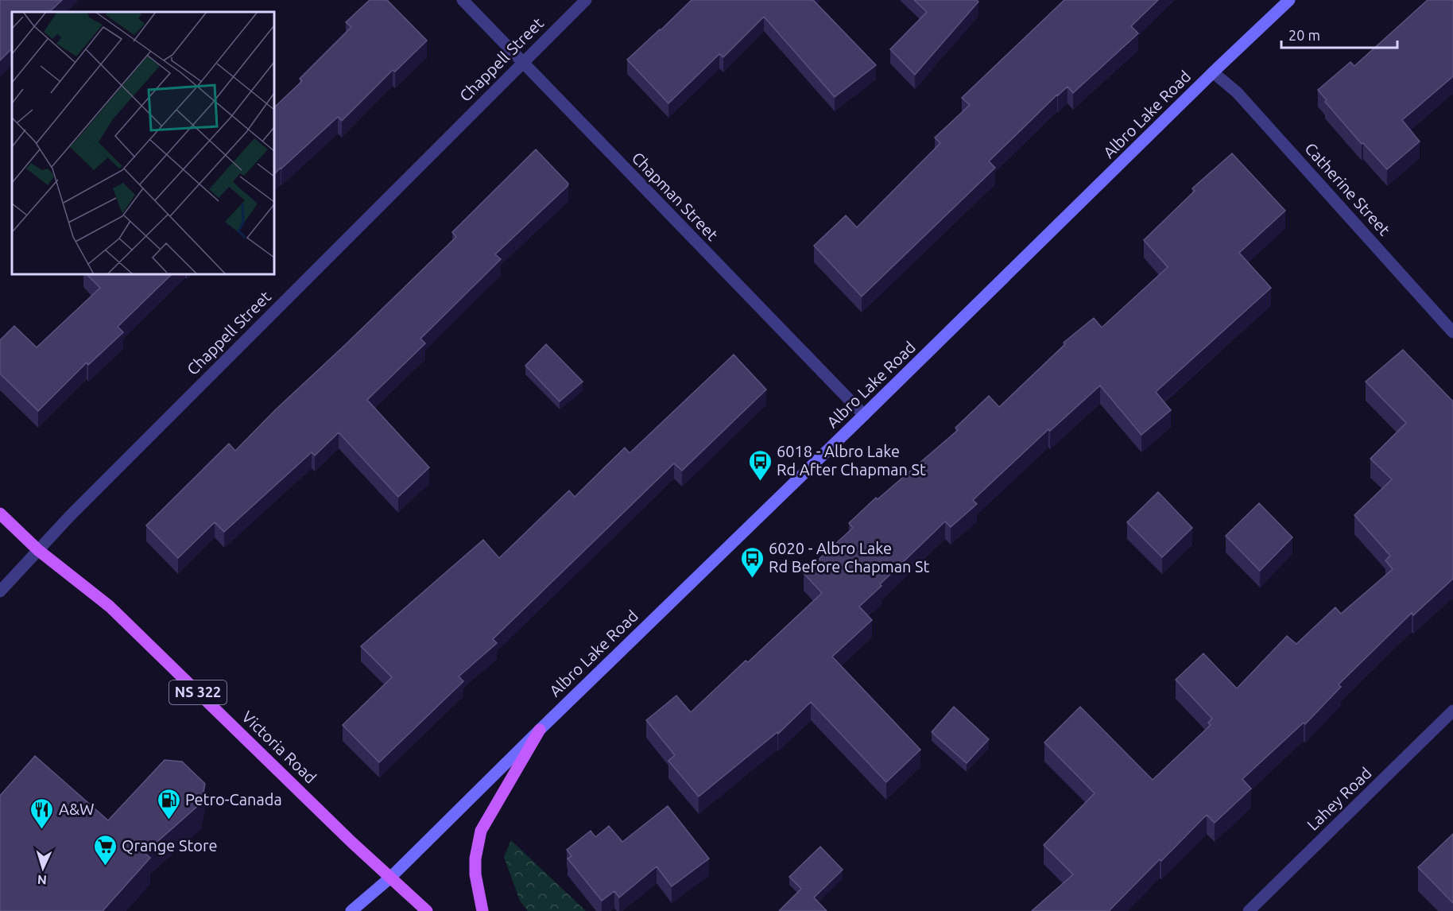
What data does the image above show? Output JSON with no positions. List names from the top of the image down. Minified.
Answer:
{"streets":{"main road":["Albro Lake Road","NS 322","Victoria Road"],"street":["Chappell Street","Catherine Street","Chapman Street","Lahey Road"]},"crossings":[["Chappell Street","Chapman Street"],["Chappell Street","Victoria Road"],["Albro Lake Road","Catherine Street"],["Albro Lake Road","Chapman Street"],["Albro Lake Road","Victoria Road"]],"places":{"bus stop":["6018 - Albro Lake Rd After Chapman St","6020 - Albro Lake Rd Before Chapman St"],"fuel station":["Petro-Canada"],"restaurant":["A&W"],"supermarket":["Qrange Store"]},"scale_bar":"20 m","north":"bottom"}
